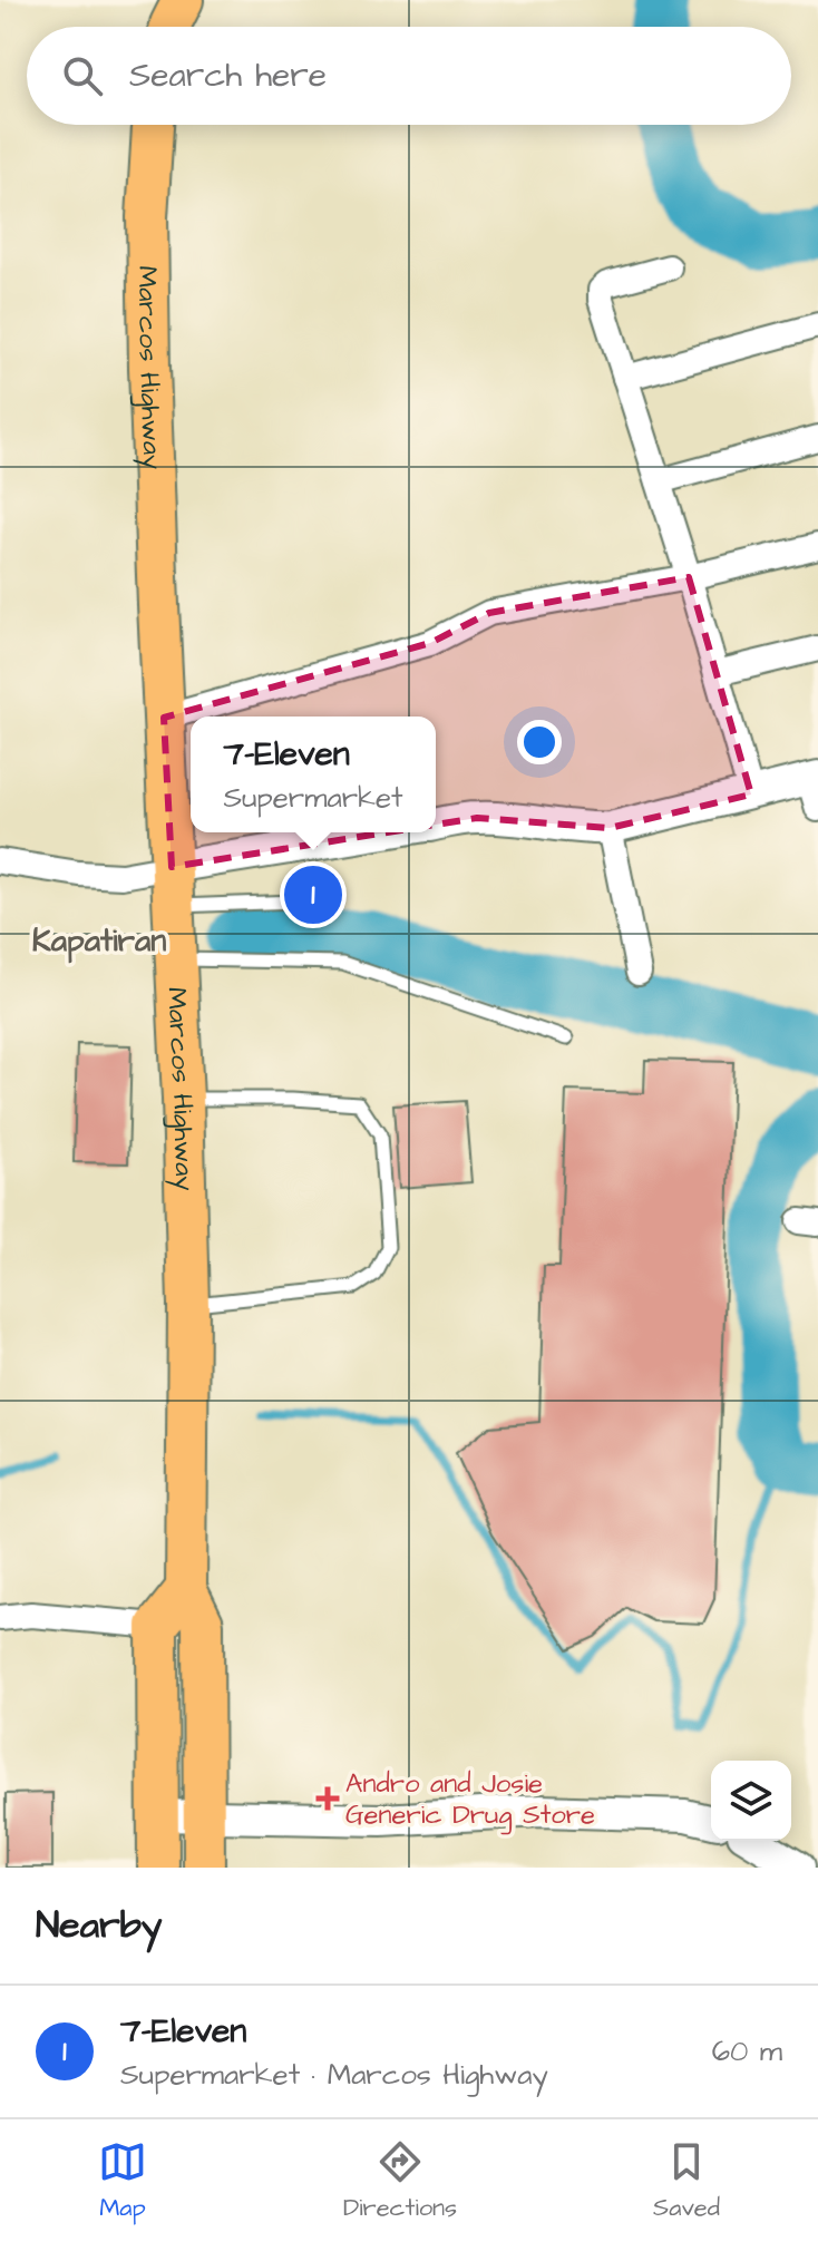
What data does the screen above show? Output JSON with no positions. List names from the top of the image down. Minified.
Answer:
{"streets":{"main road":["Marcos Highway"]},"districts":["Kapatiran"],"places":{"health":["Andro and Josie Generic Drug Store"]},"page":{"search":"Search here","popup":["7-Eleven","Supermarket"],"pins":"1","heading":"Nearby","list":[{"mark":"1","name":"7-Eleven","note":"Supermarket · Marcos Highway","value":"60 m"}],"nav":["Map","Directions","Saved"]}}
